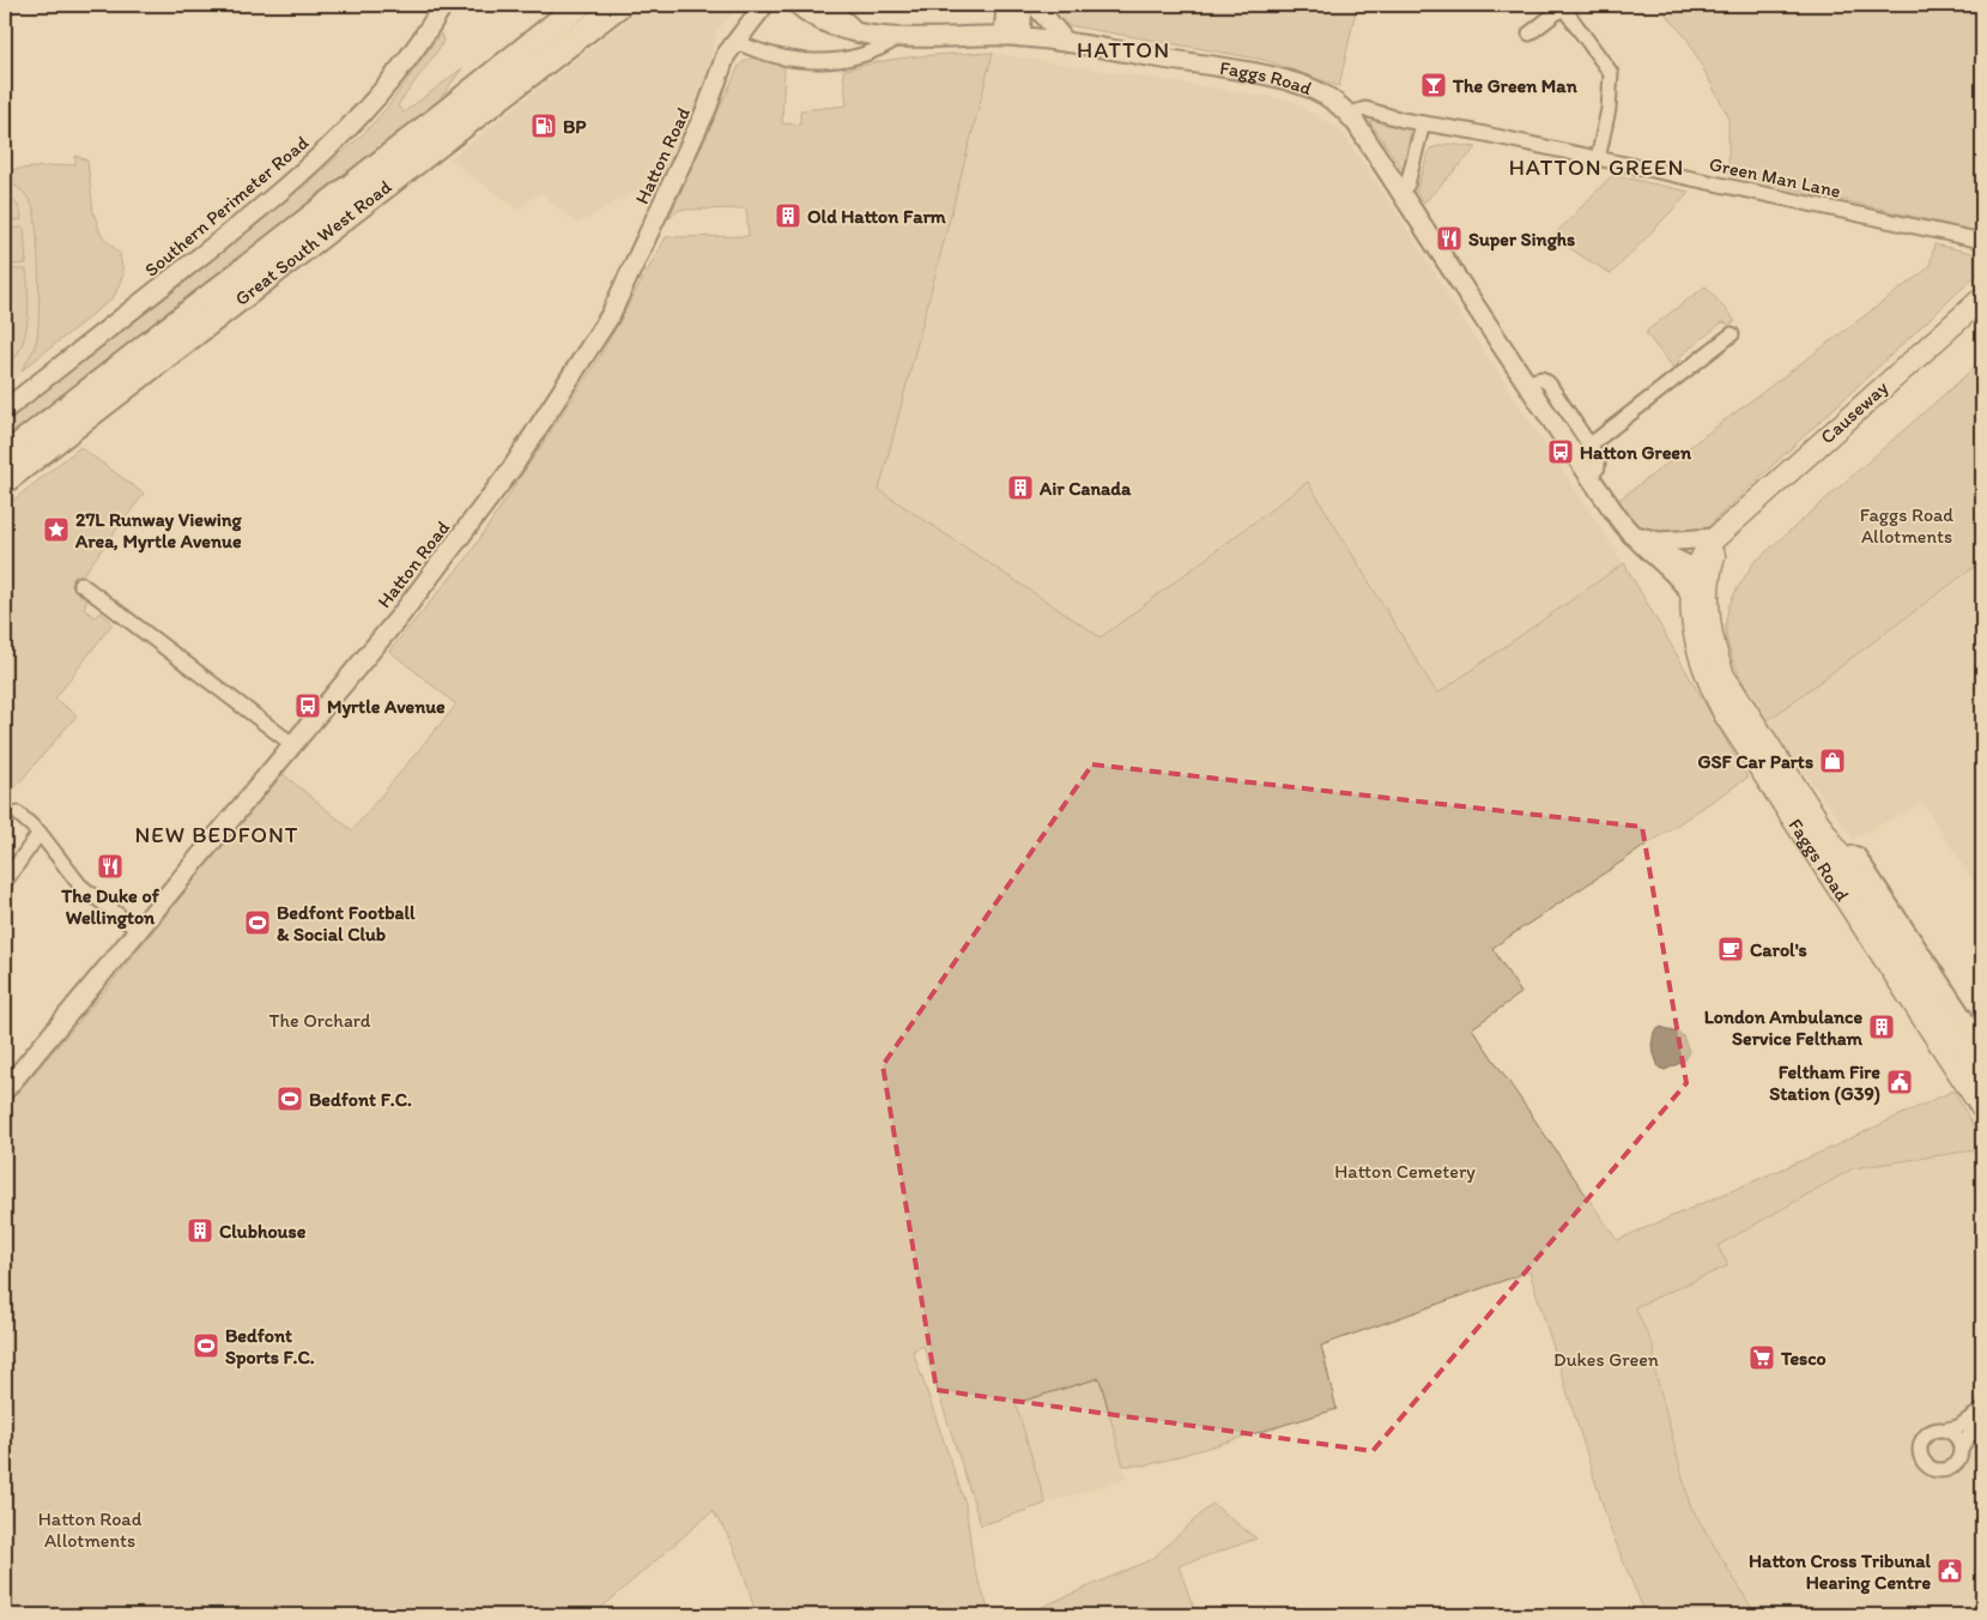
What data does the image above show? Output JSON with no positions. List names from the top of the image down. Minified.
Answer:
{"streets":{"highway":["Great South West Road"],"main road":["Faggs Road","Causeway"],"street":["Hatton Road","Green Man Lane","Southern Perimeter Road"]},"crossings":[["Faggs Road","Green Man Lane"],["Faggs Road","Causeway"]],"districts":["HATTON","HATTON GREEN","NEW BEDFONT"],"parks":["Faggs Road Allotments","The Orchard","Hatton Cemetery","Dukes Green","Hatton Road Allotments"],"places":{"bar":["The Green Man"],"fuel station":["BP"],"building":["Old Hatton Farm","Air Canada","London Ambulance Service Feltham","Clubhouse"],"restaurant":["Super Singhs","The Duke of Wellington"],"bus stop":["Hatton Green","Myrtle Avenue"],"place":["27L Runway Viewing Area, Myrtle Avenue"],"shop":["GSF Car Parts"],"sports":["Bedfont Football & Social Club","Bedfont F.C.","Bedfont Sports F.C."],"cafe":["Carol's"],"public building":["Feltham Fire Station (G39)","Hatton Cross Tribunal Hearing Centre"],"supermarket":["Tesco"]}}
